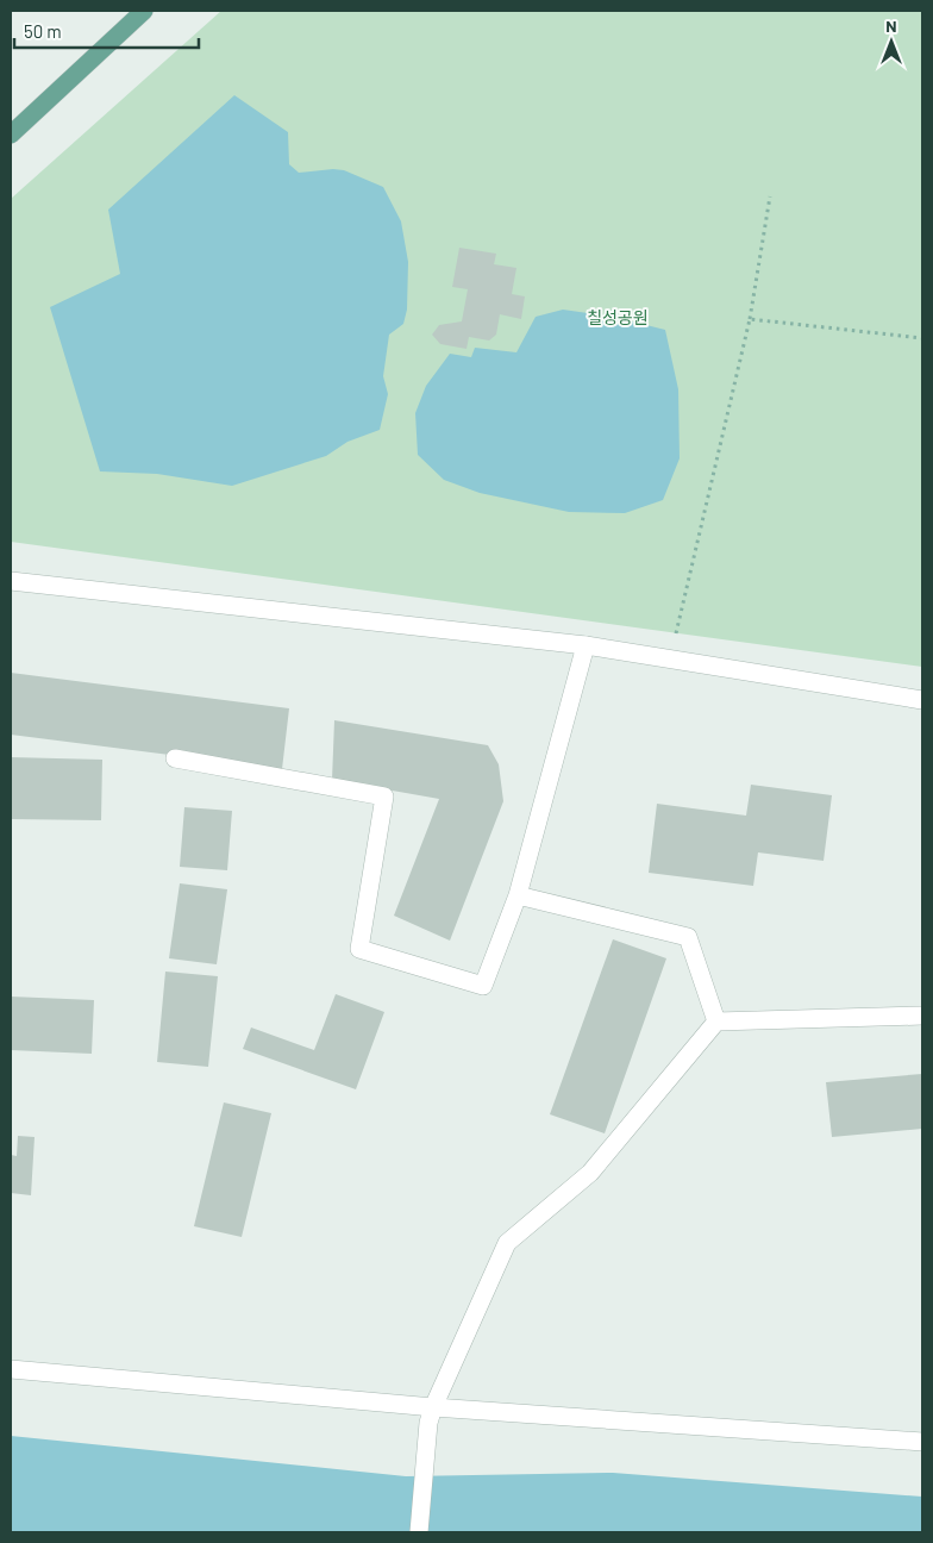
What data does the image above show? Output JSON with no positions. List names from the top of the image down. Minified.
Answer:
{"parks":["칠성공원"],"scale_bar":"50 m","north":"top"}
